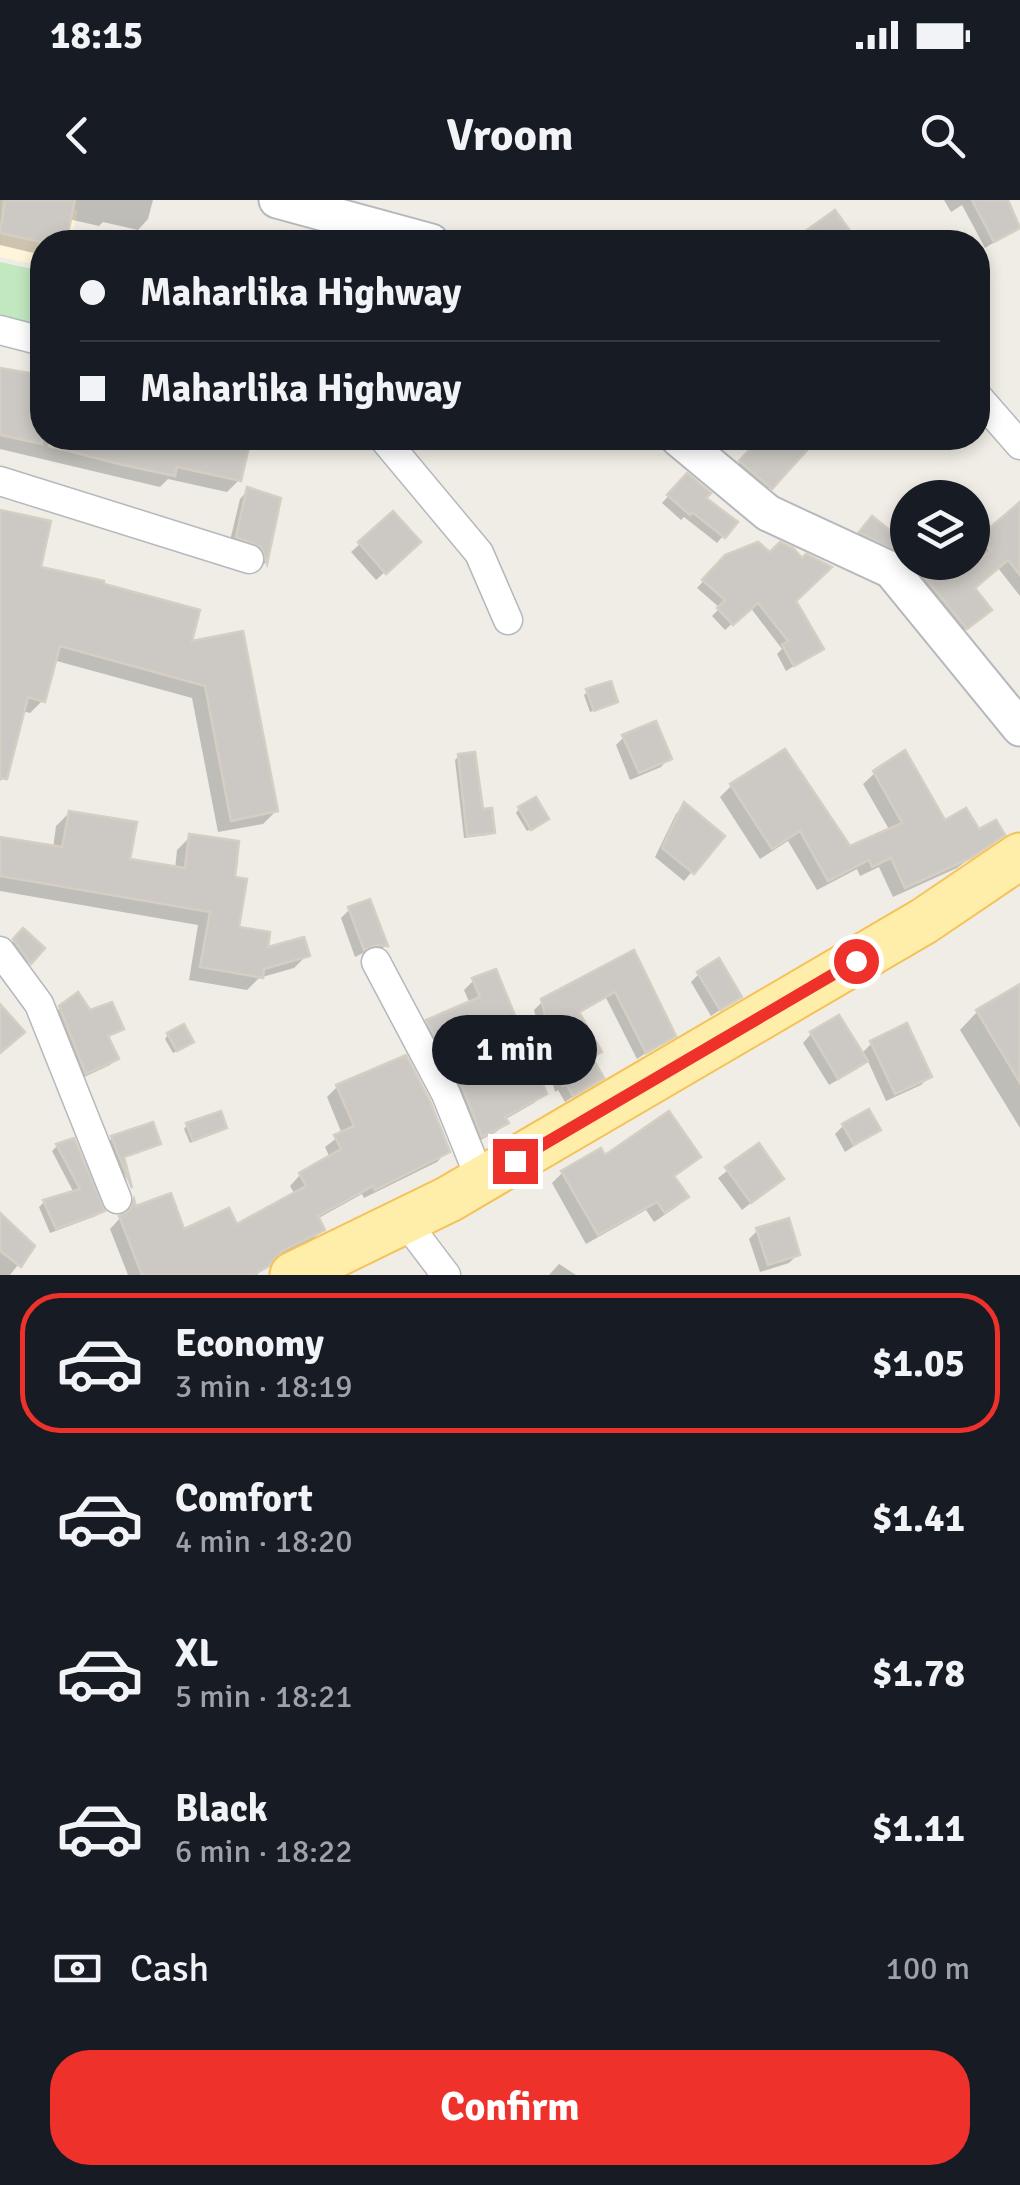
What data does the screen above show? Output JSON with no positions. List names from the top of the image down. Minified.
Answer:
{"page":{"status":"18:15","header":"Vroom","banner":["Maharlika Highway","Maharlika Highway"],"bubble":"1 min","list":[{"name":"Economy","note":"3 min · 18:19","value":"$1.05"},{"name":"Comfort","note":"4 min · 18:20","value":"$1.41"},{"name":"XL","note":"5 min · 18:21","value":"$1.78"},{"name":"Black","note":"6 min · 18:22","value":"$1.11"}],"pay":["Cash","100 m"],"buttons":"Confirm"}}
